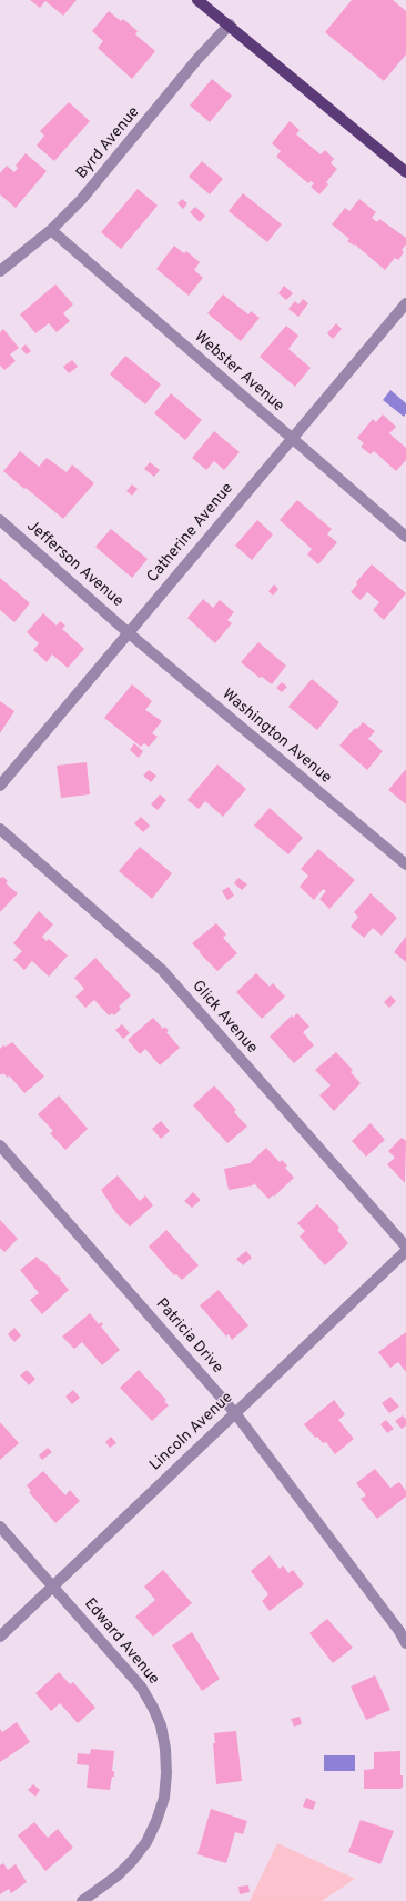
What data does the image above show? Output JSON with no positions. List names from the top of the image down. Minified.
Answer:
{"streets":{"street":["Byrd Avenue","Webster Avenue","Catherine Avenue","Jefferson Avenue","Washington Avenue","Glick Avenue","Patricia Drive","Lincoln Avenue","Edward Avenue"]},"crossings":[["Byrd Avenue","Webster Avenue"],["Webster Avenue","Catherine Avenue"],["Catherine Avenue","Jefferson Avenue"],["Catherine Avenue","Washington Avenue"],["Jefferson Avenue","Washington Avenue"],["Patricia Drive","Lincoln Avenue"],["Lincoln Avenue","Edward Avenue"]]}
